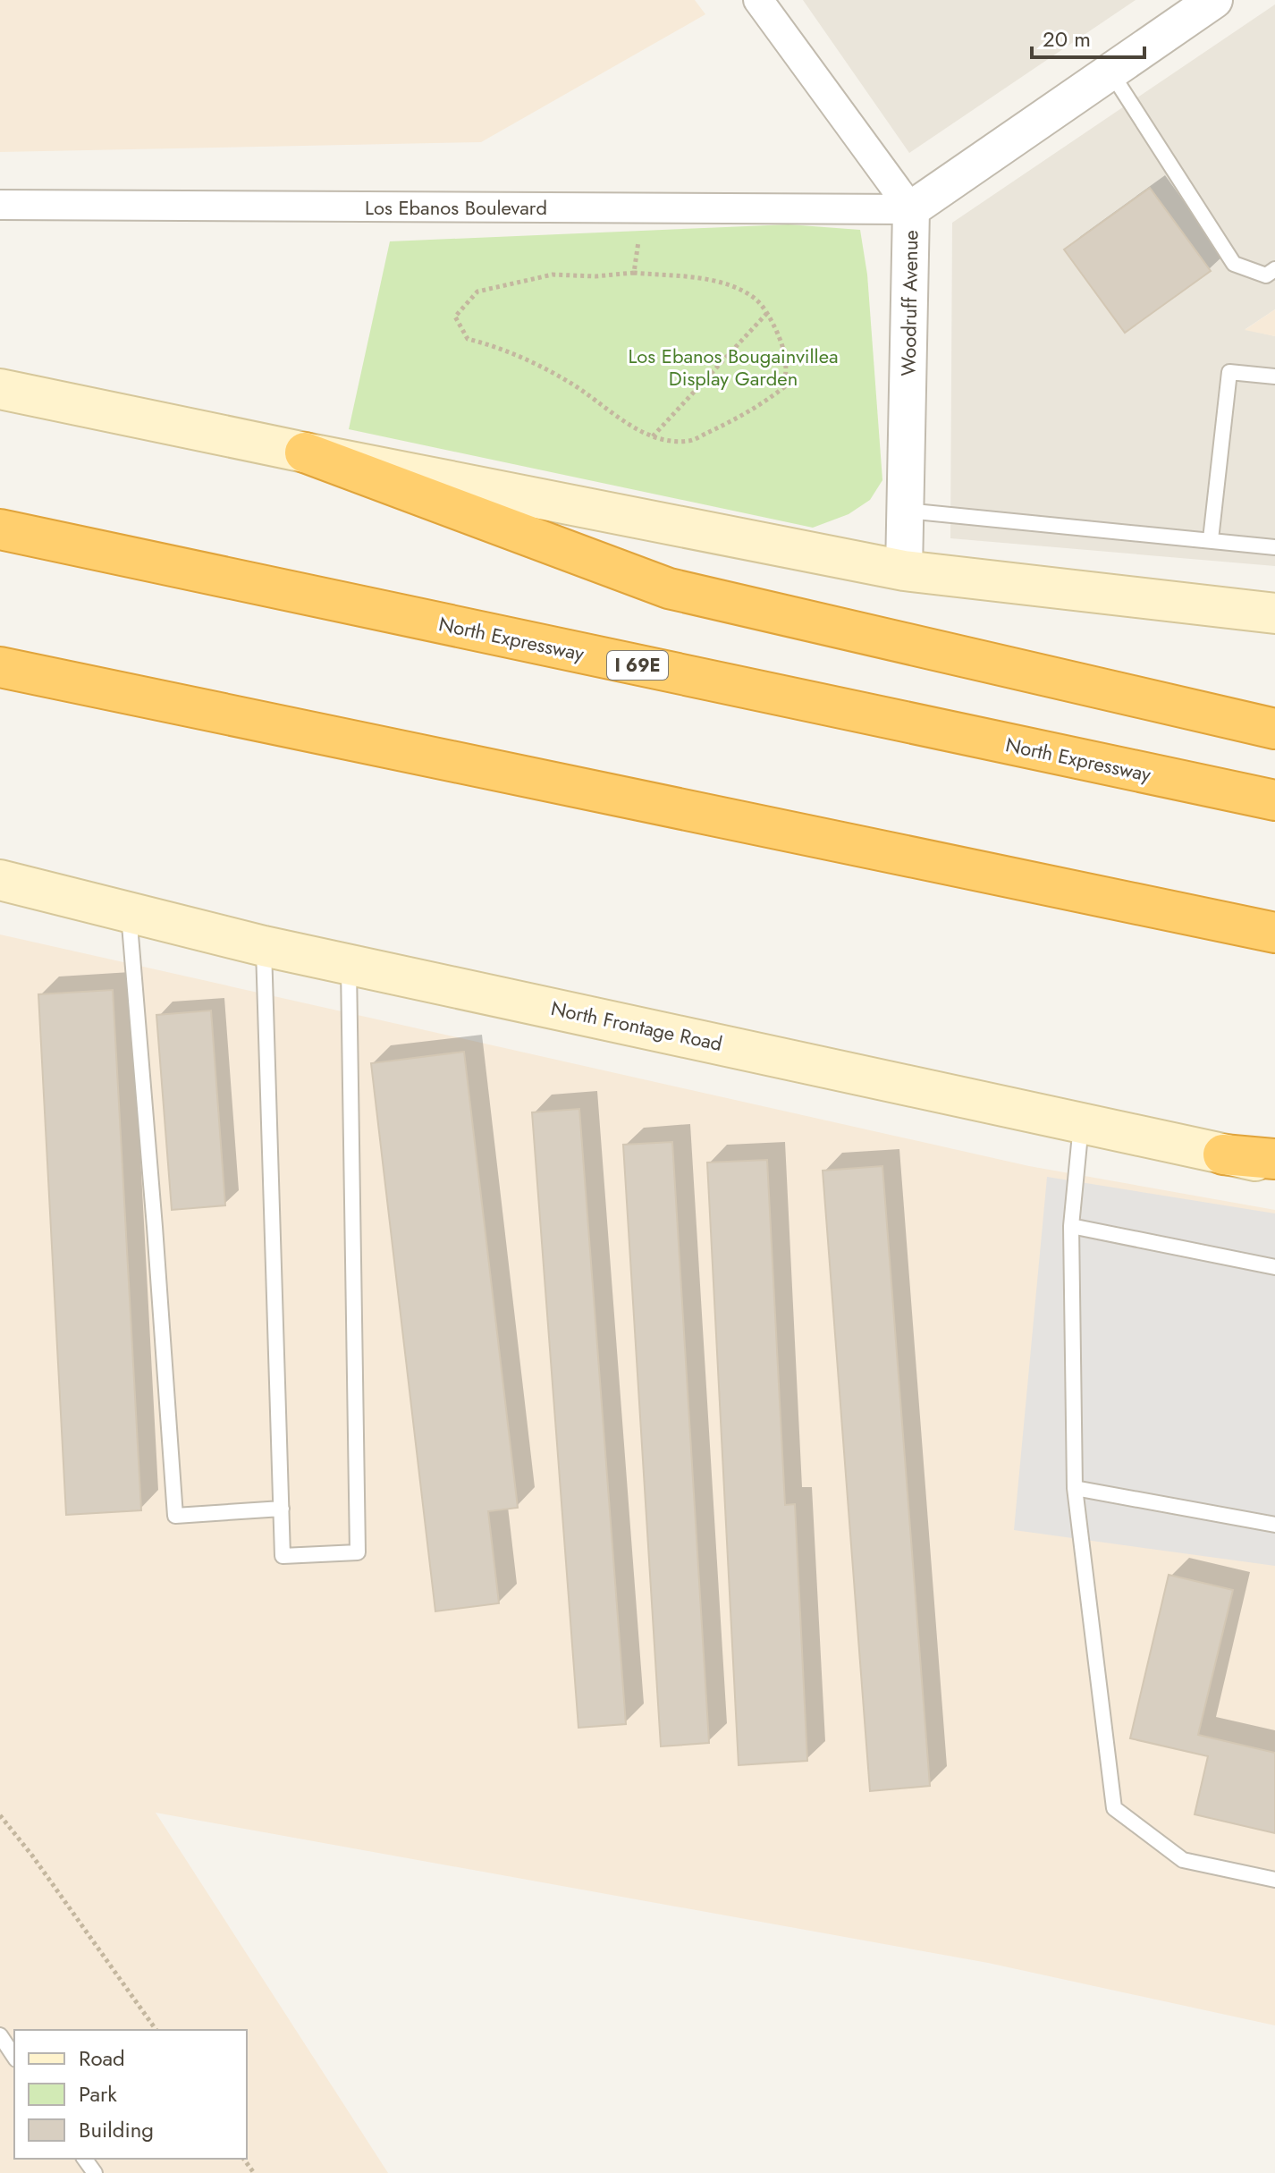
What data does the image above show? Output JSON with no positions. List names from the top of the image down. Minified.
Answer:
{"streets":{"highway":["North Expressway","I 69E"],"main road":["North Frontage Road"],"street":["Los Ebanos Boulevard","Woodruff Avenue"]},"crossings":[["Los Ebanos Boulevard","Woodruff Avenue"]],"parks":["Los Ebanos Bougainvillea Display Garden"],"legend":["Road","Park","Building"],"scale_bar":"20 m"}
